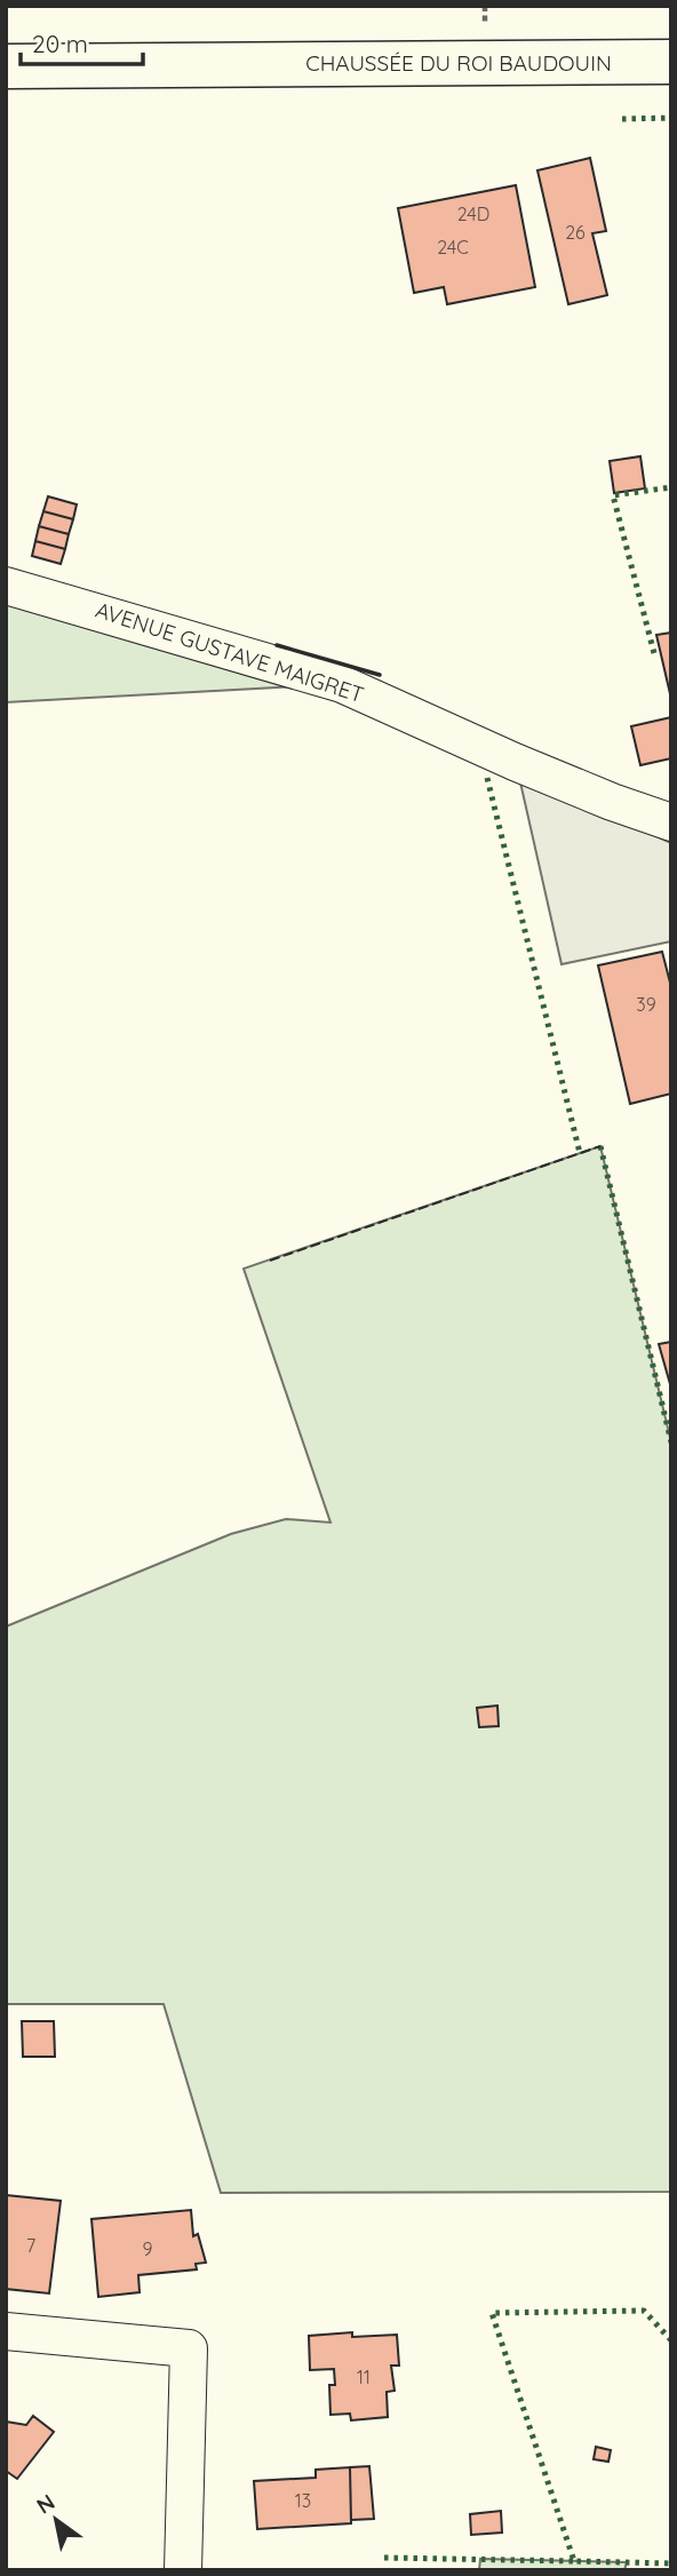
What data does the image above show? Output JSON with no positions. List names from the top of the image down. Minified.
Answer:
{"streets":{"main road":["CHAUSSÉE DU ROI BAUDOUIN"],"street":["AVENUE GUSTAVE MAIGRET"]},"house_numbers":["24D","26","24C","39","7","9","11","13"],"scale_bar":"20 m","north":"top left"}
